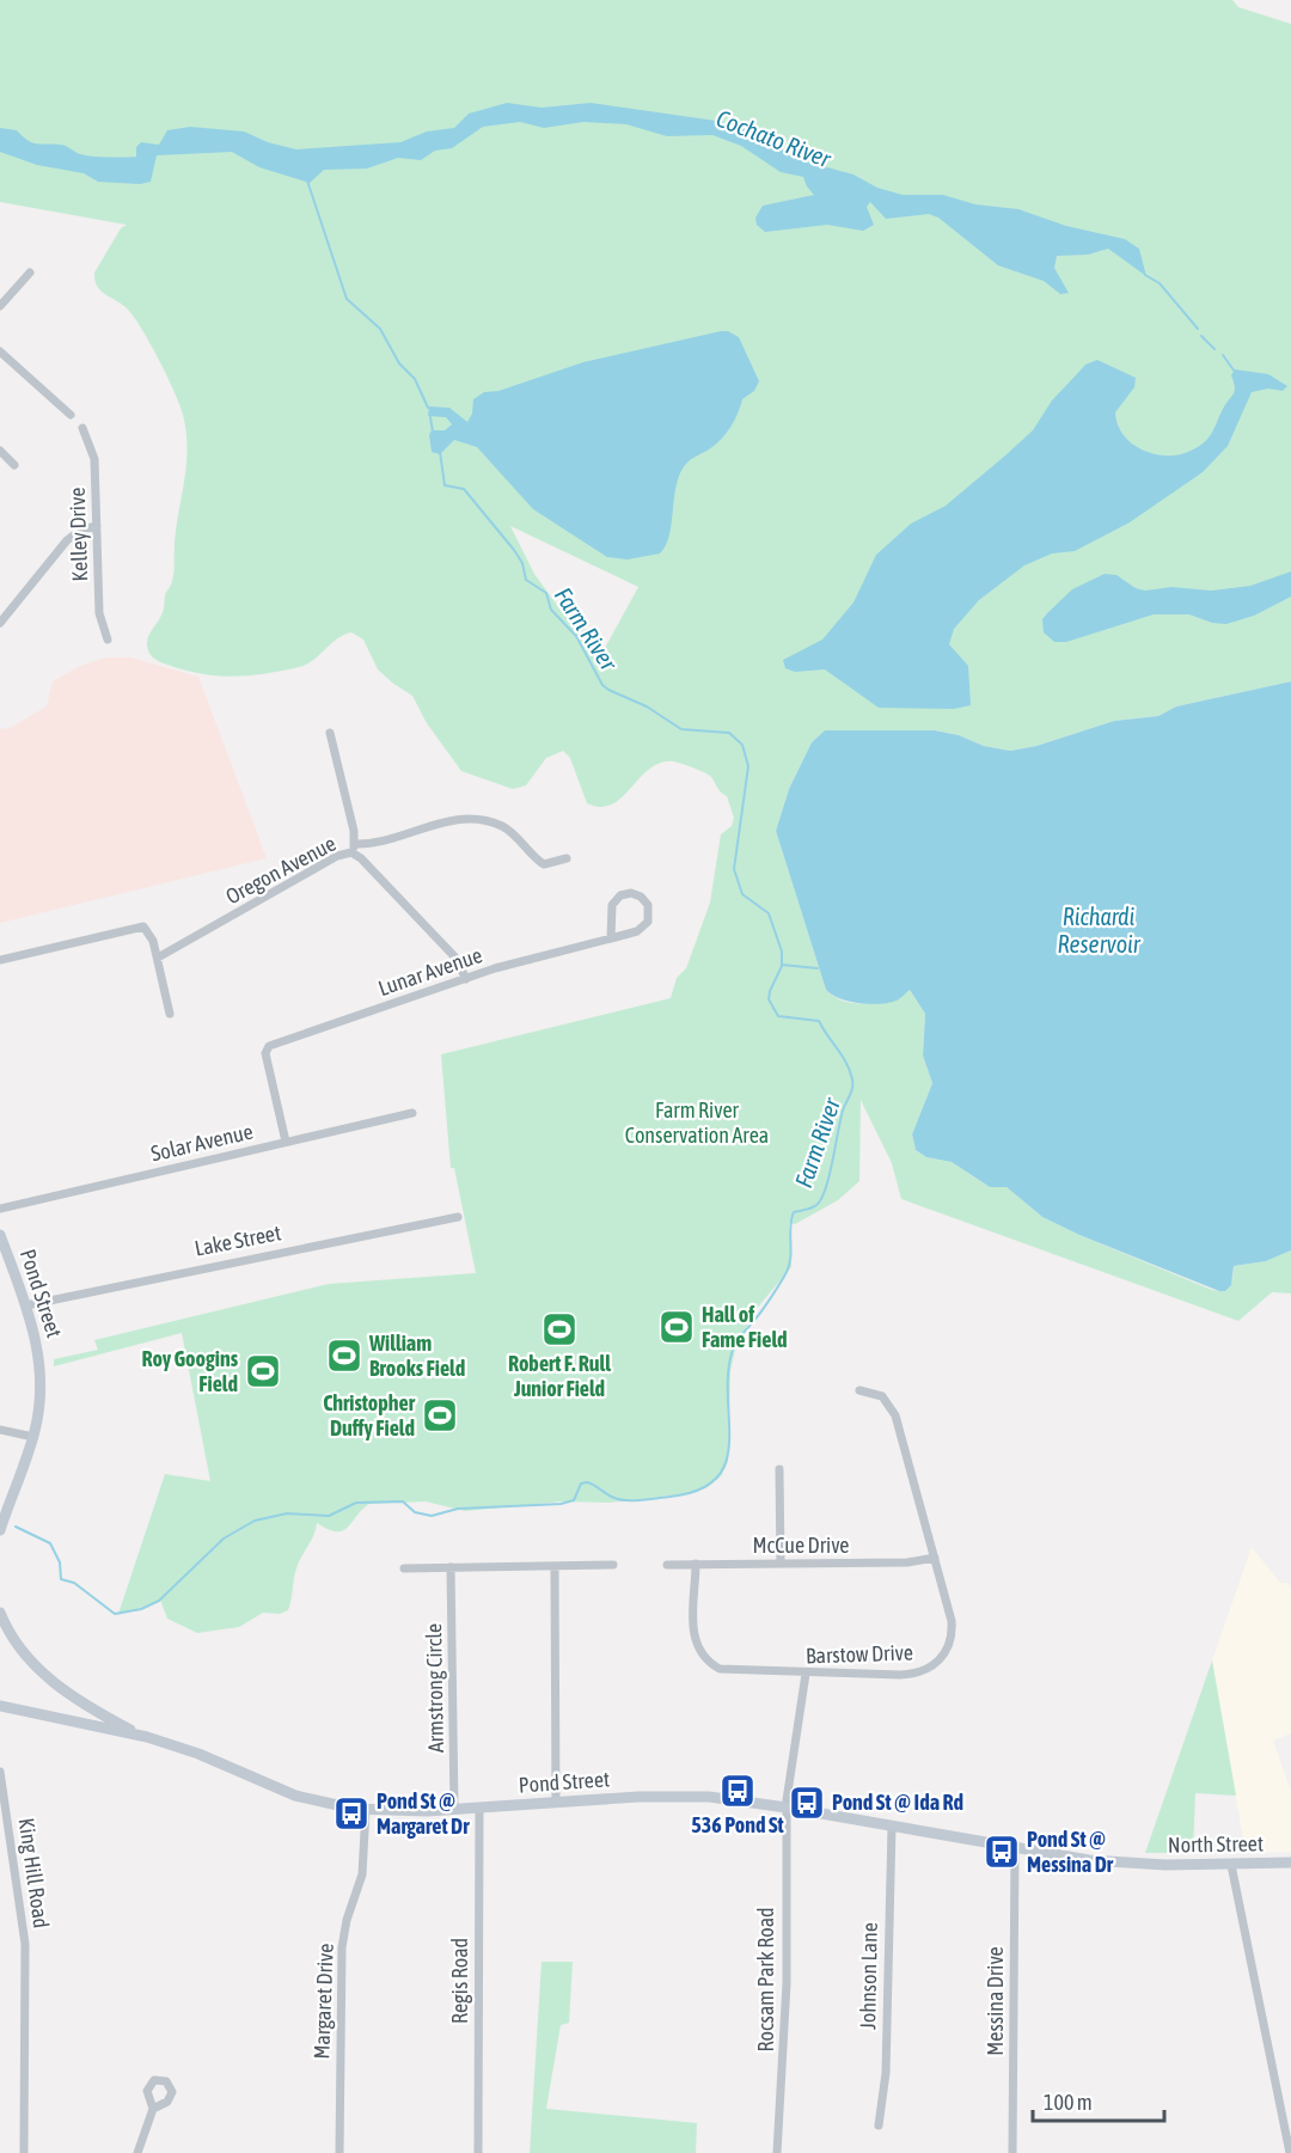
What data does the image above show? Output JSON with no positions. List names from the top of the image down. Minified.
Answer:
{"streets":{"main road":["Pond Street","North Street"],"street":["Kelley Drive","Oregon Avenue","Lunar Avenue","Solar Avenue","Lake Street","McCue Drive","Barstow Drive","Armstrong Circle","King Hill Road","Johnson Lane","Rocsam Park Road","Regis Road","Margaret Drive","Messina Drive"]},"crossings":[["Lunar Avenue","Solar Avenue"],["Lake Street","Pond Street"],["Pond Street","Armstrong Circle"],["Pond Street","North Street"],["Pond Street","Johnson Lane"],["Pond Street","Rocsam Park Road"],["Pond Street","Regis Road"],["Pond Street","Margaret Drive"],["Pond Street","Messina Drive"],["McCue Drive","Barstow Drive"],["Barstow Drive","Rocsam Park Road"]],"water":["Cochato River","Farm River","Richardi Reservoir"],"parks":["Farm River Conservation Area"],"places":{"sports":["Hall of Fame Field","Robert F. Rull Junior Field","William Brooks Field","Roy Googins Field","Christopher Duffy Field"],"bus stop":["536 Pond St","Pond St @ Ida Rd","Pond St @ Margaret Dr","Pond St @ Messina Dr"]},"scale_bar":"100 m"}
